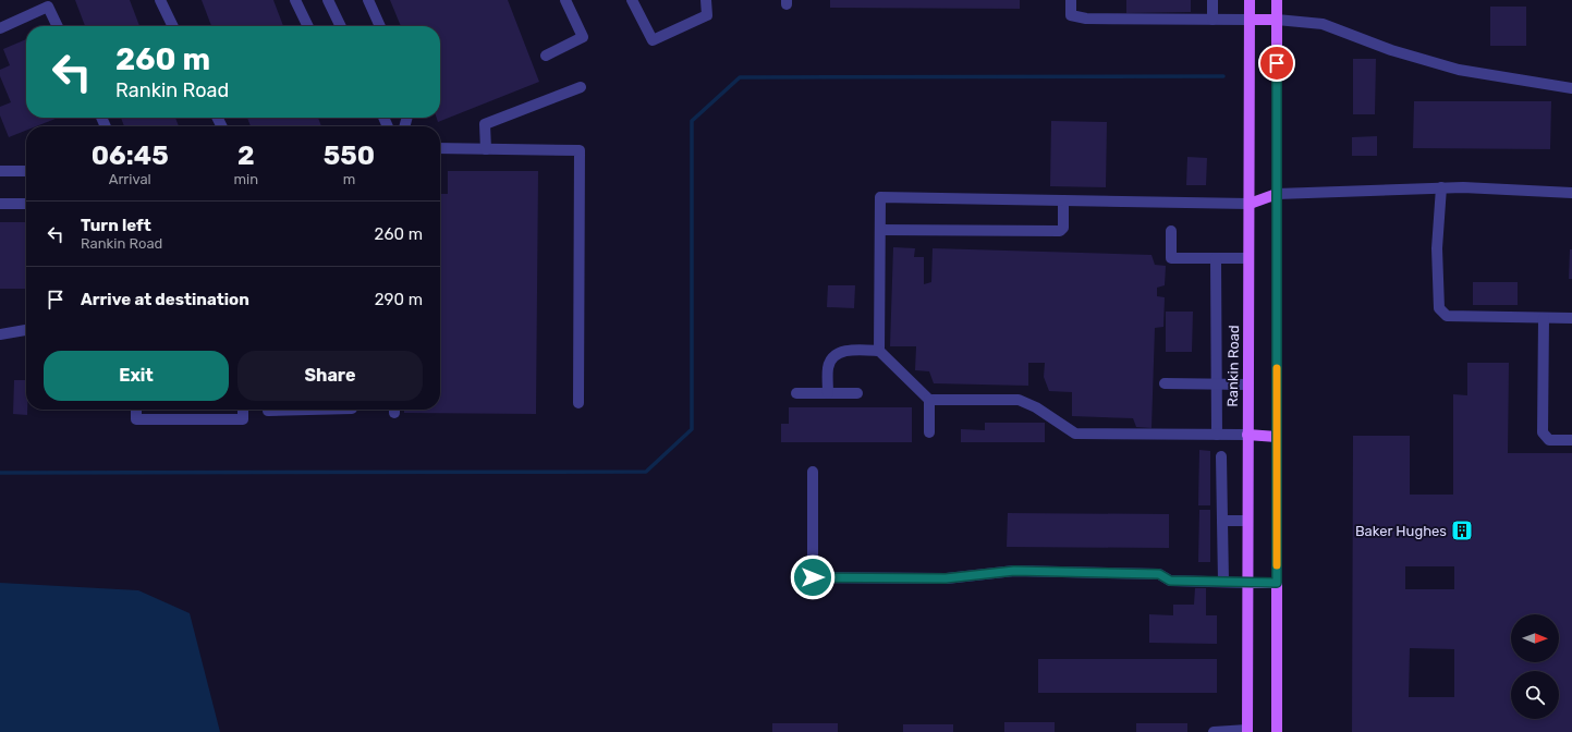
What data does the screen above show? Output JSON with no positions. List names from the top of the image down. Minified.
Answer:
{"streets":{"main road":["Rankin Road"]},"places":{"building":["Baker Hughes"]},"north":"right","page":{"turn":["260 m","Rankin Road"],"eta":["06:45","Arrival","2","min","550","m"],"list":[{"name":"Turn left","note":"Rankin Road","value":"260 m"},{"name":"Arrive at destination","value":"290 m"}],"buttons":["Exit","Share"]}}
